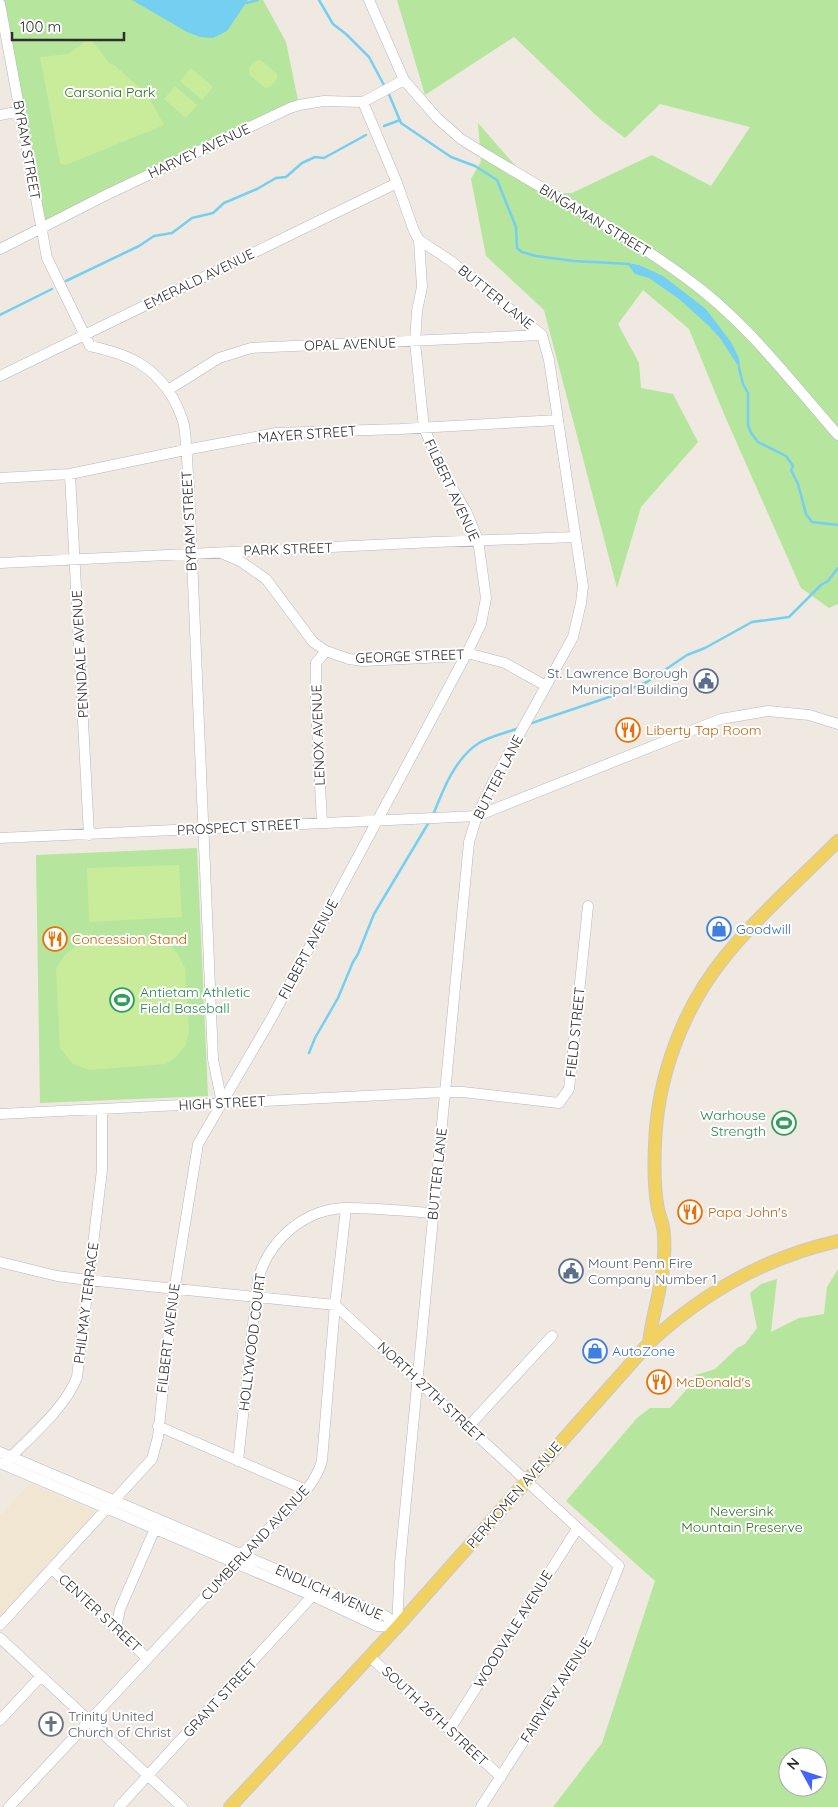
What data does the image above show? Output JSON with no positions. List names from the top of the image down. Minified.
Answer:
{"streets":{"main road":["PERKIOMEN AVENUE"],"street":["BYRAM STREET","HARVEY AVENUE","BINGAMAN STREET","EMERALD AVENUE","BUTTER LANE","OPAL AVENUE","MAYER STREET","FILBERT AVENUE","PARK STREET","PENNDALE AVENUE","GEORGE STREET","LENOX AVENUE","PROSPECT STREET","FIELD STREET","HIGH STREET","PHILMAY TERRACE","HOLLYWOOD COURT","NORTH 27TH STREET","CUMBERLAND AVENUE","ENDLICH AVENUE","CENTER STREET","WOODVALE AVENUE","FAIRVIEW AVENUE","GRANT STREET","SOUTH 26TH STREET"]},"crossings":[["BYRAM STREET","HARVEY AVENUE"],["BYRAM STREET","EMERALD AVENUE"],["BYRAM STREET","OPAL AVENUE"],["BYRAM STREET","MAYER STREET"],["BYRAM STREET","FILBERT AVENUE"],["BYRAM STREET","PARK STREET"],["BYRAM STREET","PROSPECT STREET"],["BYRAM STREET","HIGH STREET"],["HARVEY AVENUE","BINGAMAN STREET"],["BUTTER LANE","OPAL AVENUE"],["BUTTER LANE","MAYER STREET"],["BUTTER LANE","FILBERT AVENUE"],["BUTTER LANE","PARK STREET"],["BUTTER LANE","GEORGE STREET"],["BUTTER LANE","PROSPECT STREET"],["BUTTER LANE","HIGH STREET"],["BUTTER LANE","HOLLYWOOD COURT"],["BUTTER LANE","NORTH 27TH STREET"],["BUTTER LANE","PERKIOMEN AVENUE"],["BUTTER LANE","ENDLICH AVENUE"],["OPAL AVENUE","FILBERT AVENUE"],["MAYER STREET","FILBERT AVENUE"],["MAYER STREET","PENNDALE AVENUE"],["FILBERT AVENUE","PARK STREET"],["FILBERT AVENUE","GEORGE STREET"],["FILBERT AVENUE","PROSPECT STREET"],["FILBERT AVENUE","HIGH STREET"],["FILBERT AVENUE","ENDLICH AVENUE"],["FILBERT AVENUE","CENTER STREET"],["PARK STREET","PENNDALE AVENUE"],["PARK STREET","GEORGE STREET"],["PENNDALE AVENUE","PROSPECT STREET"],["GEORGE STREET","LENOX AVENUE"],["LENOX AVENUE","PROSPECT STREET"],["FIELD STREET","HIGH STREET"],["HIGH STREET","PHILMAY TERRACE"],["PHILMAY TERRACE","ENDLICH AVENUE"],["HOLLYWOOD COURT","CUMBERLAND AVENUE"],["NORTH 27TH STREET","PERKIOMEN AVENUE"],["NORTH 27TH STREET","CUMBERLAND AVENUE"],["NORTH 27TH STREET","WOODVALE AVENUE"],["NORTH 27TH STREET","FAIRVIEW AVENUE"],["PERKIOMEN AVENUE","ENDLICH AVENUE"],["PERKIOMEN AVENUE","SOUTH 26TH STREET"],["CUMBERLAND AVENUE","ENDLICH AVENUE"],["CUMBERLAND AVENUE","CENTER STREET"],["ENDLICH AVENUE","GRANT STREET"],["WOODVALE AVENUE","SOUTH 26TH STREET"],["FAIRVIEW AVENUE","SOUTH 26TH STREET"]],"parks":["Carsonia Park","Neversink Mountain Preserve"],"places":{"public building":["St. Lawrence Borough Municipal Building","Mount Penn Fire Company Number 1"],"restaurant":["Liberty Tap Room","Concession Stand","Papa John's","McDonald's"],"shop":["Goodwill","AutoZone"],"sports":["Antietam Athletic Field Baseball","Warhouse Strength"],"church":["Trinity United Church of Christ"]},"scale_bar":"100 m","north":"top left"}
